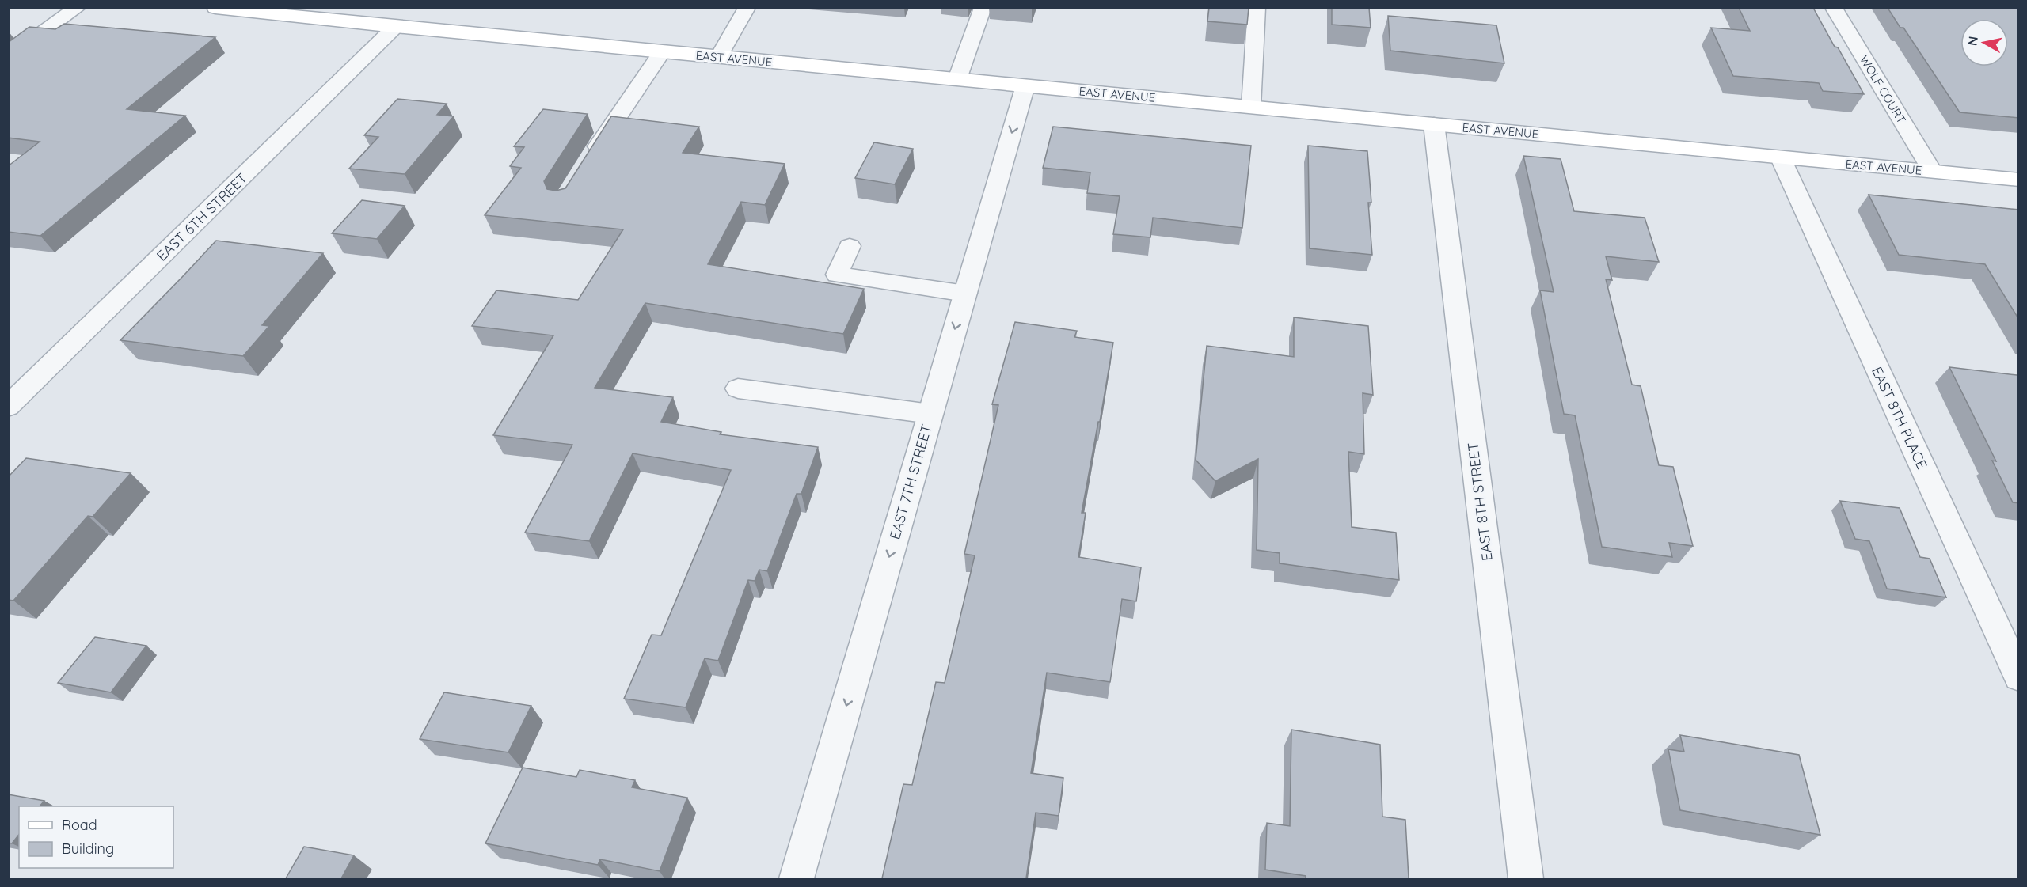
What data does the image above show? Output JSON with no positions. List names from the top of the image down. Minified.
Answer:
{"streets":{"street":["EAST AVENUE","WOLF COURT","EAST 6TH STREET","EAST 8TH PLACE","EAST 7TH STREET","EAST 8TH STREET"]},"crossings":[["EAST AVENUE","WOLF COURT"],["EAST AVENUE","EAST 6TH STREET"],["EAST AVENUE","EAST 8TH PLACE"],["EAST AVENUE","EAST 7TH STREET"],["EAST AVENUE","EAST 8TH STREET"]],"one_way":["EAST 7TH STREET"],"legend":["Road","Building"],"north":"left"}
